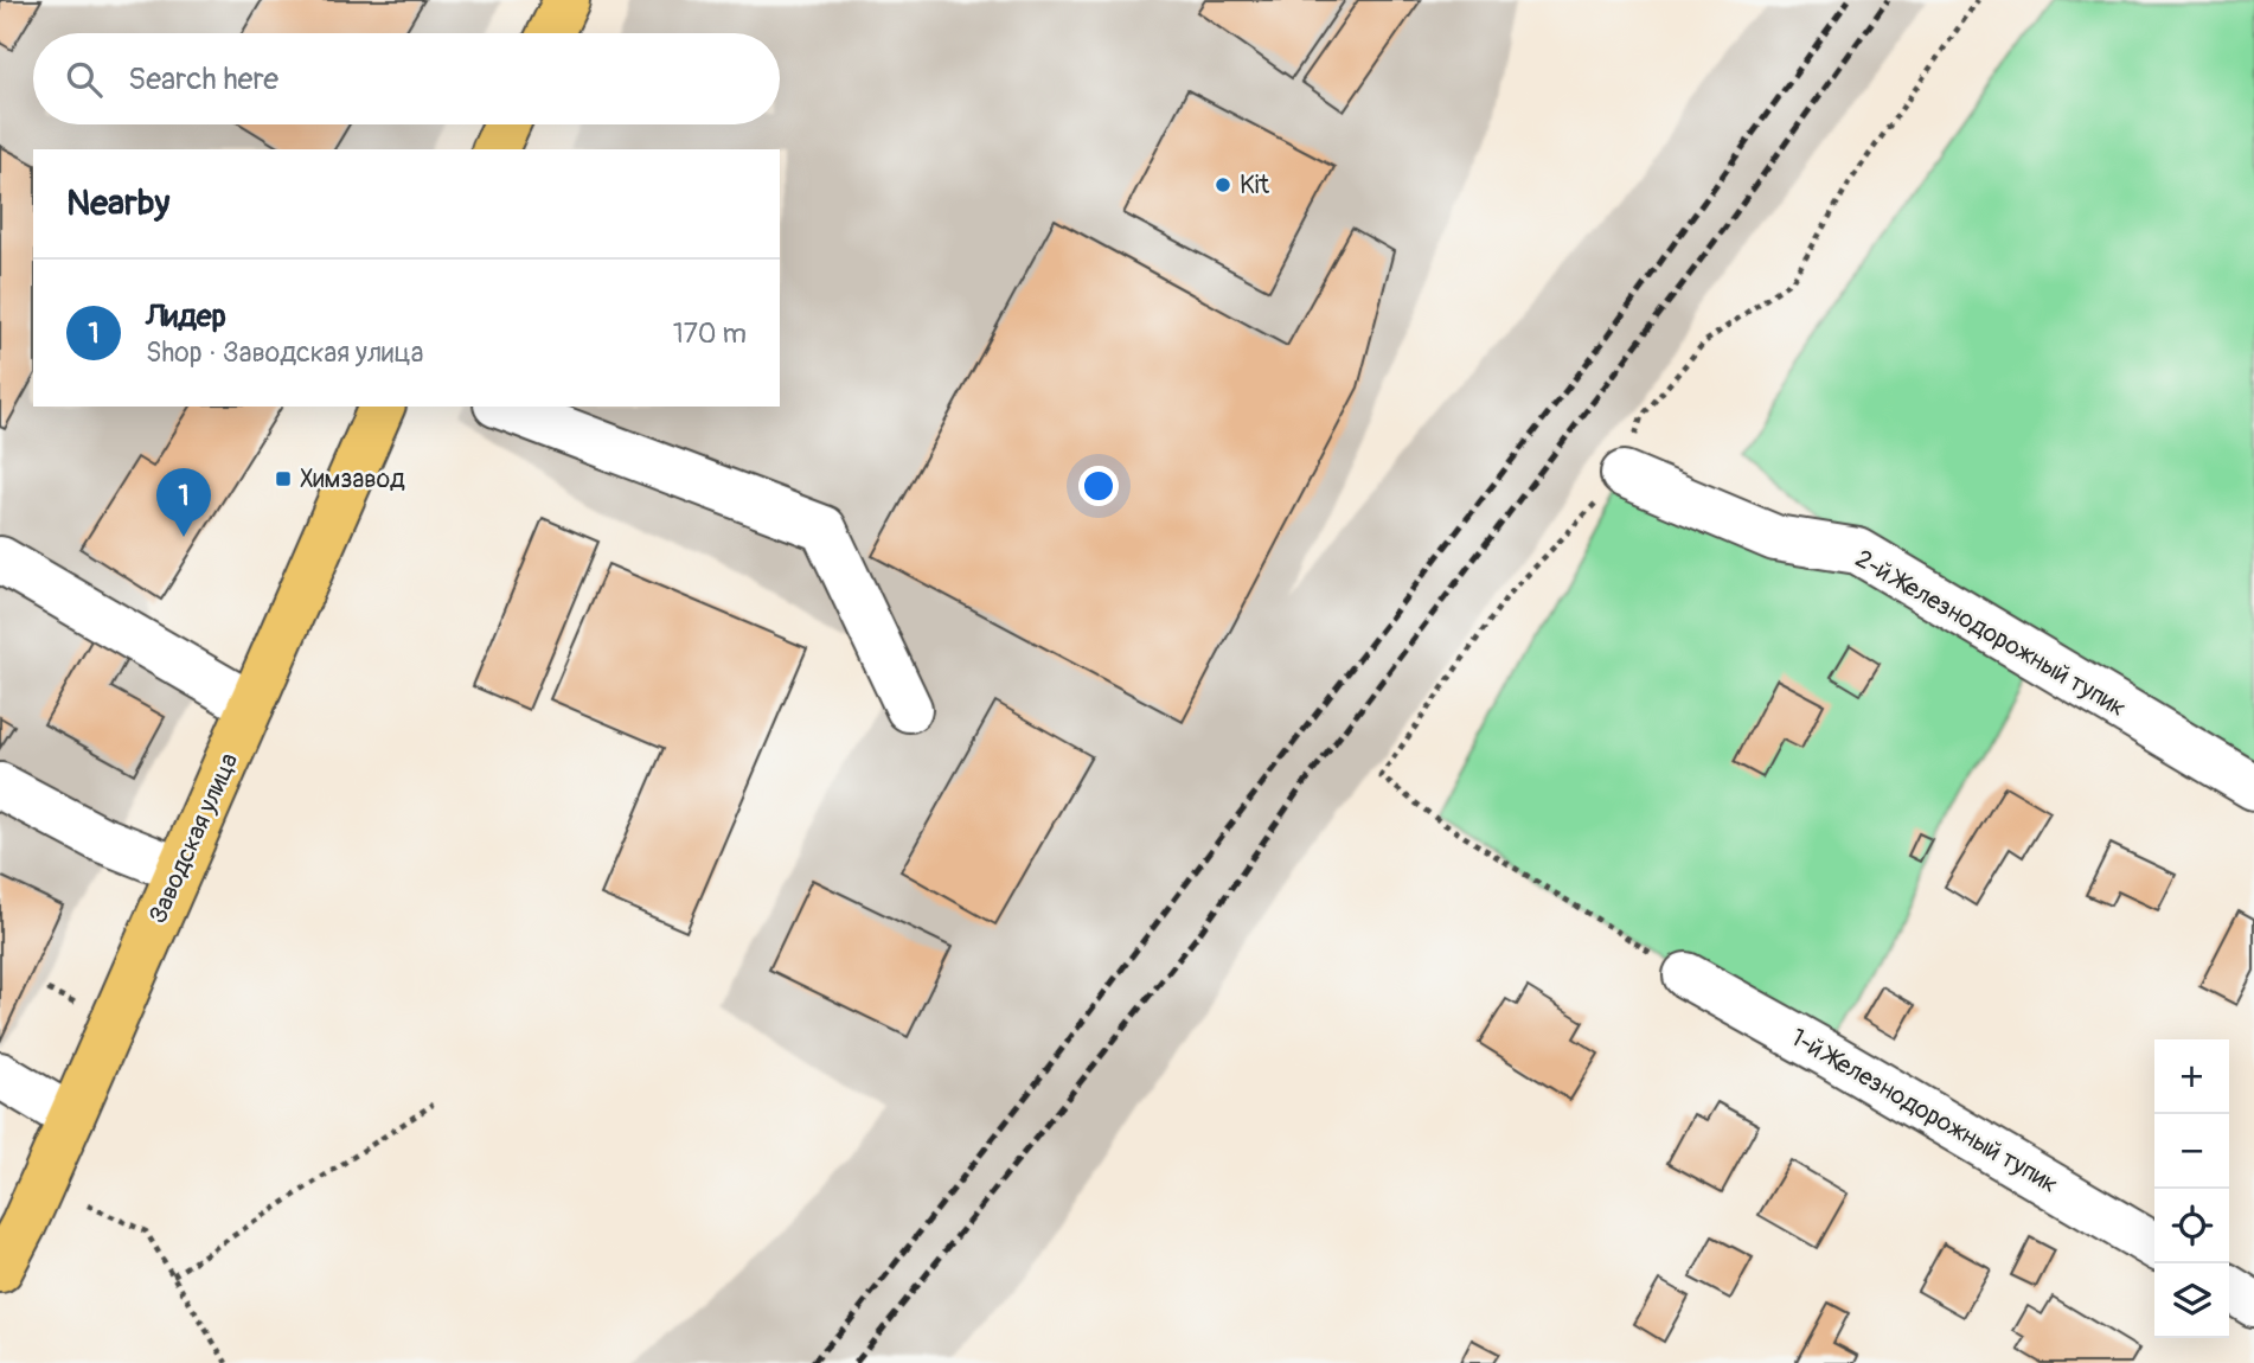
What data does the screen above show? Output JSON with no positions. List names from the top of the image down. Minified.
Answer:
{"streets":{"main road":["Заводская улица"],"street":["2-й Железнодорожный тупик","1-й Железнодорожный тупик"]},"places":{"other":["Kit"],"transit":["Химзавод"]},"page":{"search":"Search here","heading":"Nearby","list":[{"mark":"1","name":"Лидер","note":"Shop · Заводская улица","value":"170 m"}],"pins":"1","map_buttons":["+","−"]}}
